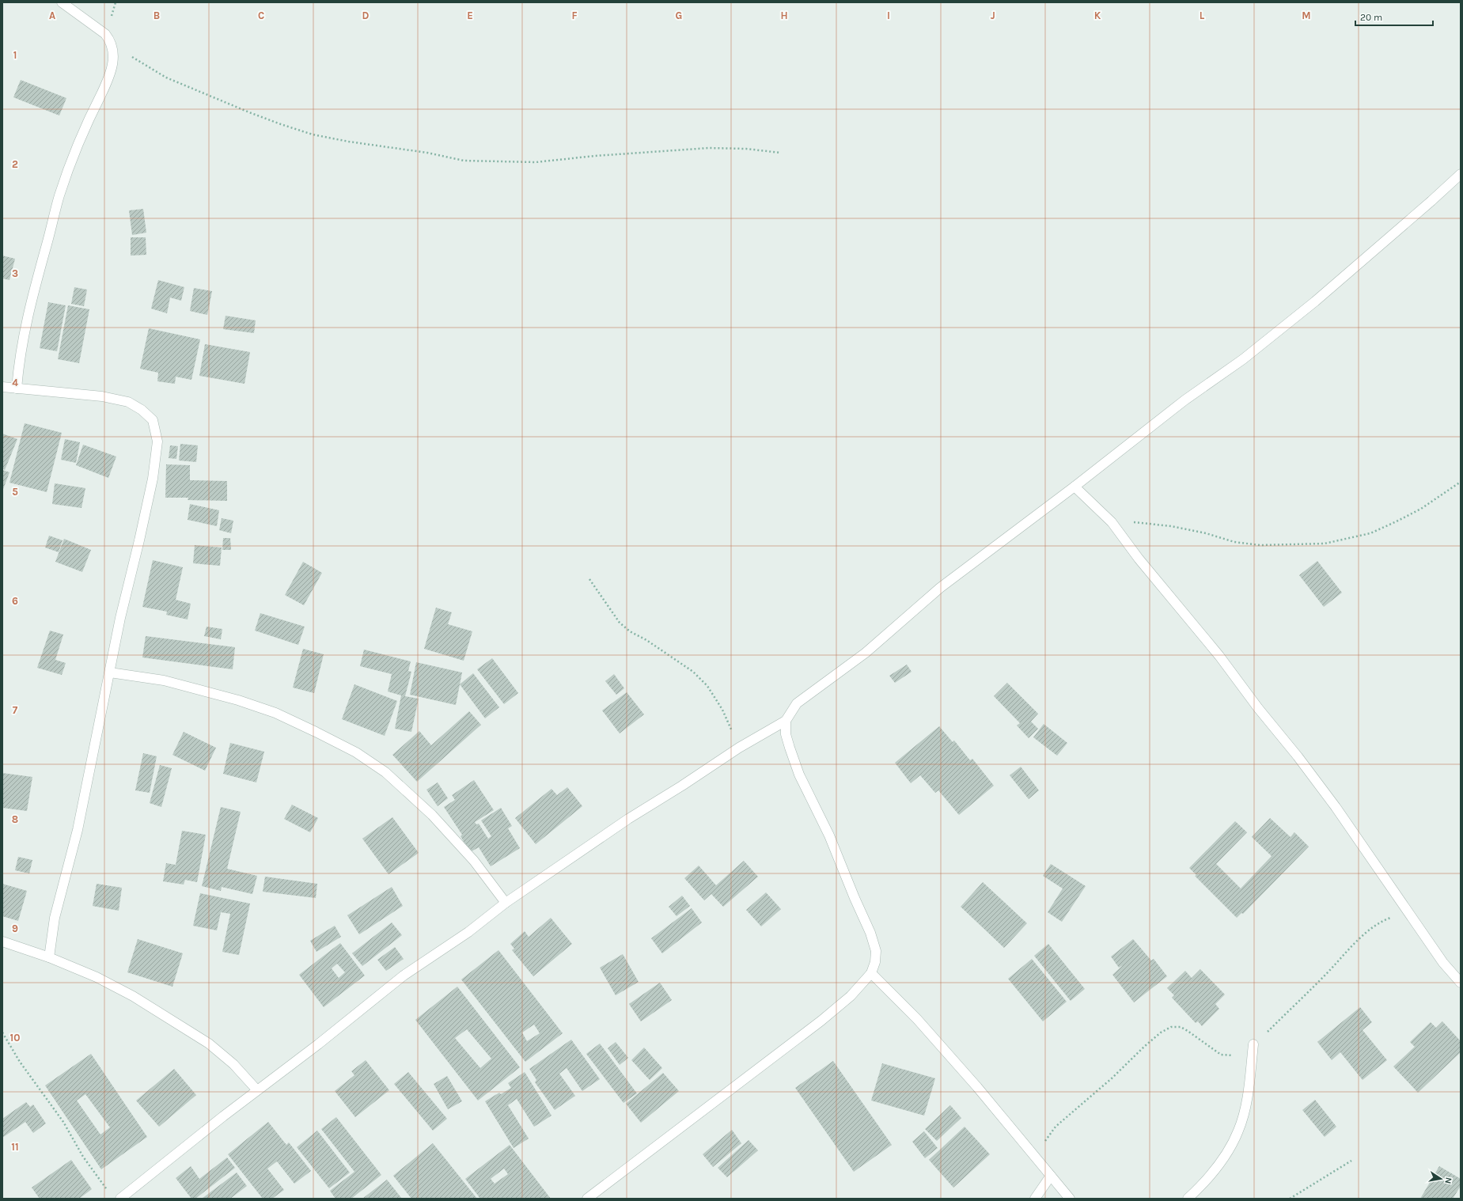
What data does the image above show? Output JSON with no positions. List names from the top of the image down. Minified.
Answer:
{"scale_bar":"20 m","north":"right","grid":{"columns":["A","B","C","D","E","F","G","H","I","J","K","L","M"],"rows":["1","2","3","4","5","6","7","8","9","10","11"]}}
